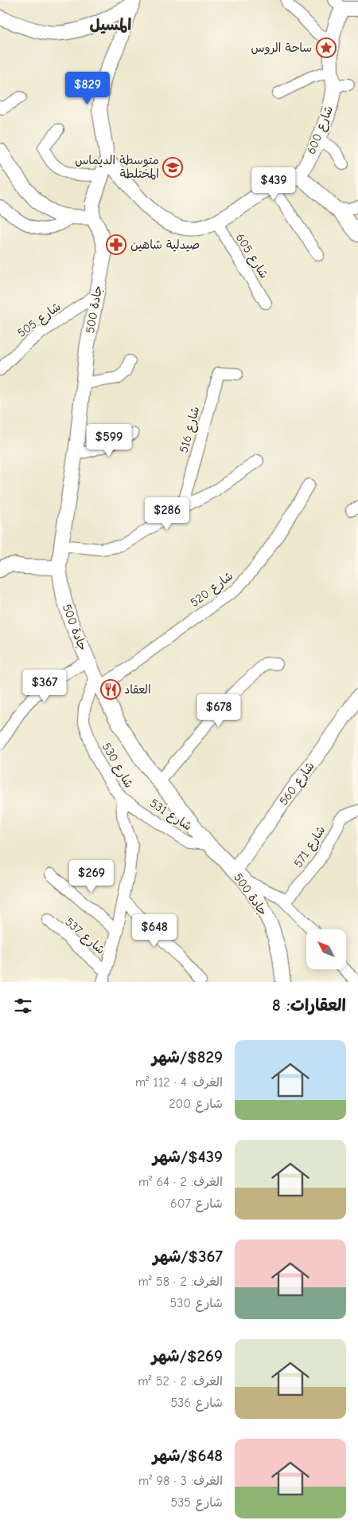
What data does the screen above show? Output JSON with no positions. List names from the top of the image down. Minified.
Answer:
{"streets":{"main road":["شارع 600","جادة 500","شارع 560"],"street":["شارع 605","شارع 505","شارع 516","شارع 520","شارع 530","شارع 531","شارع 571","شارع 537"]},"crossings":[["جادة 500","شارع 505"],["جادة 500","شارع 520"],["جادة 500","شارع 530"],["جادة 500","شارع 560"],["جادة 500","شارع 531"],["شارع 520","شارع 530"],["شارع 530","شارع 531"],["شارع 530","شارع 537"]],"districts":["المسيل"],"places":{"place":["ساحة الروس"],"school or university":["متوسطة الديماس المختلطة"],"pharmacy":["صيدلية شاهين"],"restaurant":["العقاد"]},"north":"top left","page":{"price":["$829","$439","$599","$286","$367","$678","$269","$648"],"heading":"العقارات: 8","list":[{"name":"$829/شهر","note":"الغرف: 4 · 112 m² · شارع 200"},{"name":"$439/شهر","note":"الغرف: 2 · 64 m² · شارع 607"},{"name":"$367/شهر","note":"الغرف: 2 · 58 m² · شارع 530"},{"name":"$269/شهر","note":"الغرف: 2 · 52 m² · شارع 536"},{"name":"$648/شهر","note":"الغرف: 3 · 98 m² · شارع 535"}]}}
